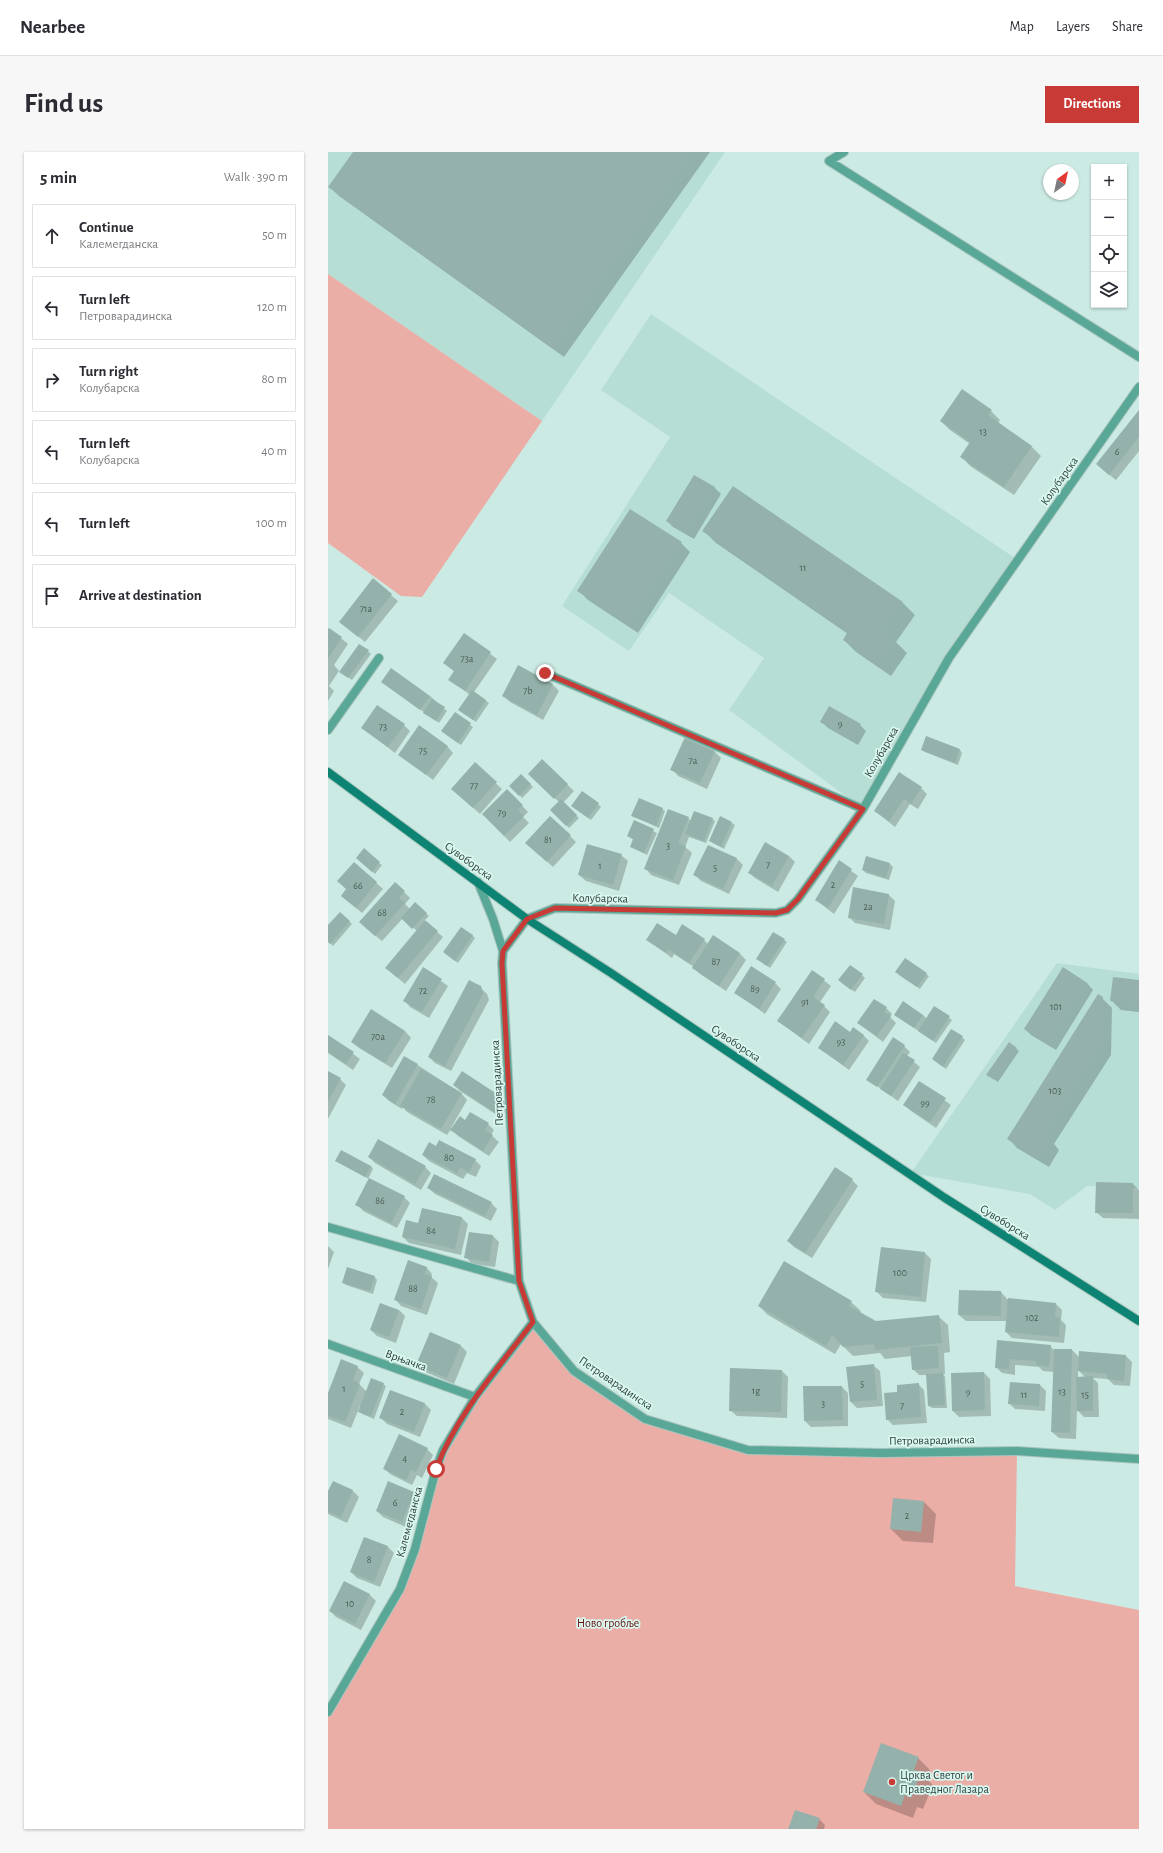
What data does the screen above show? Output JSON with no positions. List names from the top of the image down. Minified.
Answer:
{"streets":{"main road":["Сувоборска"],"street":["Колубарска","Петроварадинска","Врњачка","Калемегданска"]},"crossings":[["Колубарска","Сувоборска"],["Сувоборска","Петроварадинска"],["Петроварадинска","Калемегданска"],["Врњачка","Калемегданска"]],"parks":["Ново гробље"],"places":["Црква Светог и Праведног Лазара"],"house_numbers":["13","6","11","71a","73a","7b","9","73","75","7a","77","79","81","3","7","1","5","2","66","2a","68","87","89","72","91","101","70a","93","103","78","99","80","86","84","100","88","102","5","1","1g","9","13","11","15","3","7","2","4","6","2","8","10"],"north":"top right","page":{"header":"Nearbee","nav":["Map","Layers","Share"],"buttons":"Directions","title":"Find us","heading":["5 min","Walk · 390 m"],"map_buttons":["+","−"],"list":[["Continue","Калемегданска","50 m"],["Turn left","Петроварадинска","120 m"],["Turn right","Колубарска","80 m"],["Turn left","Колубарска","40 m"],["Turn left","100 m"],"Arrive at destination"]}}
